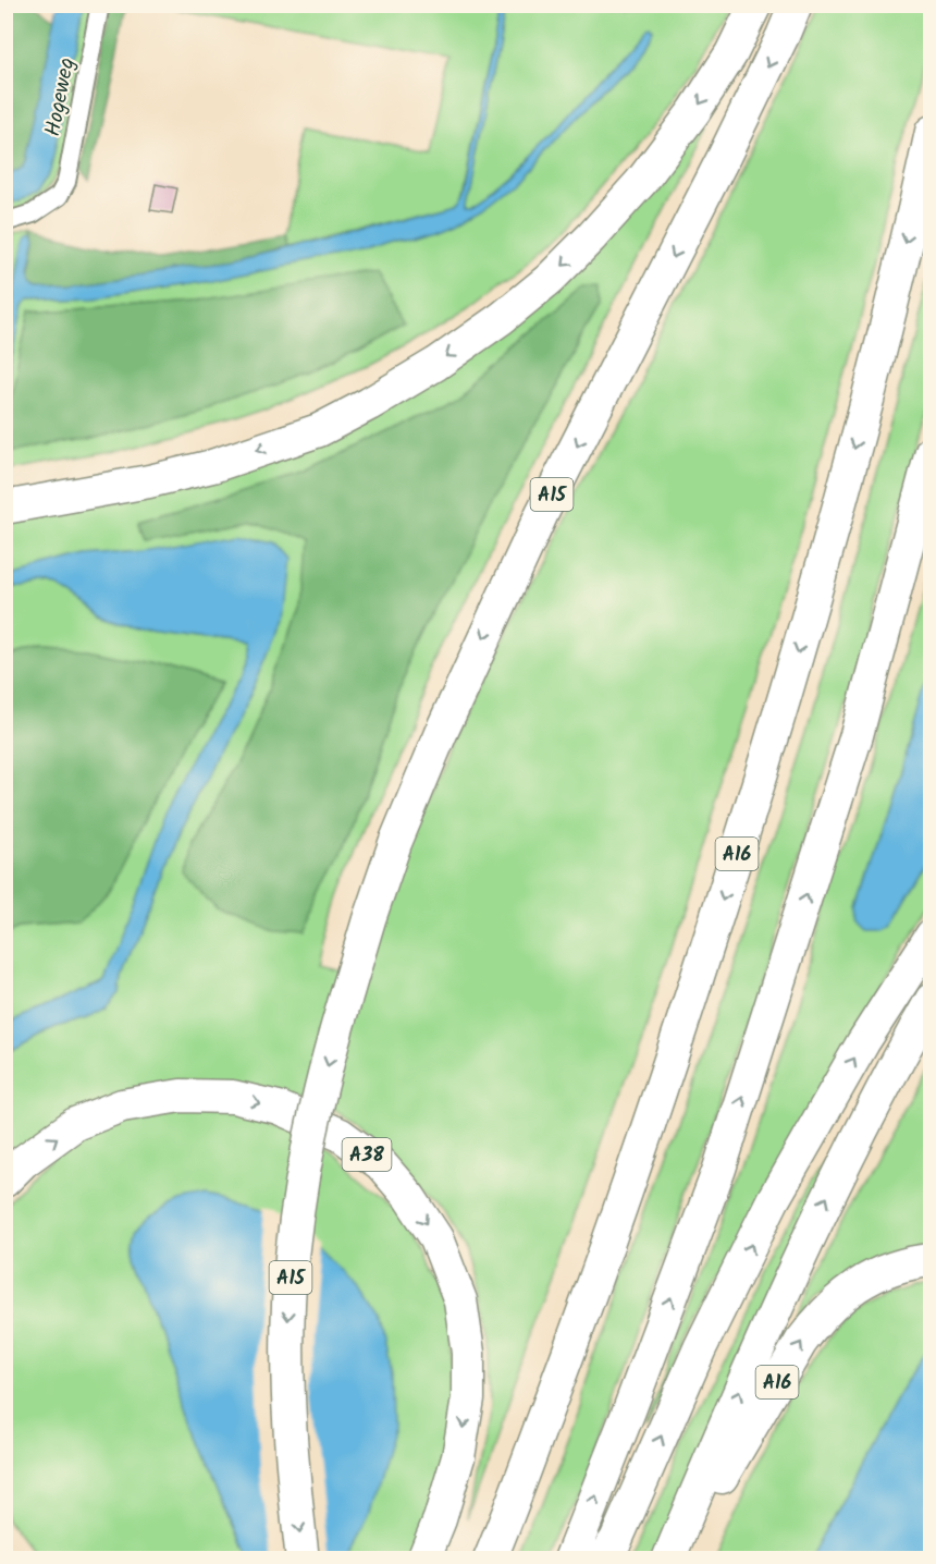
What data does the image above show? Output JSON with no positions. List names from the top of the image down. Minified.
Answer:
{"streets":{"highway":["A15","A16","A38"],"street":["Hogeweg"]}}
